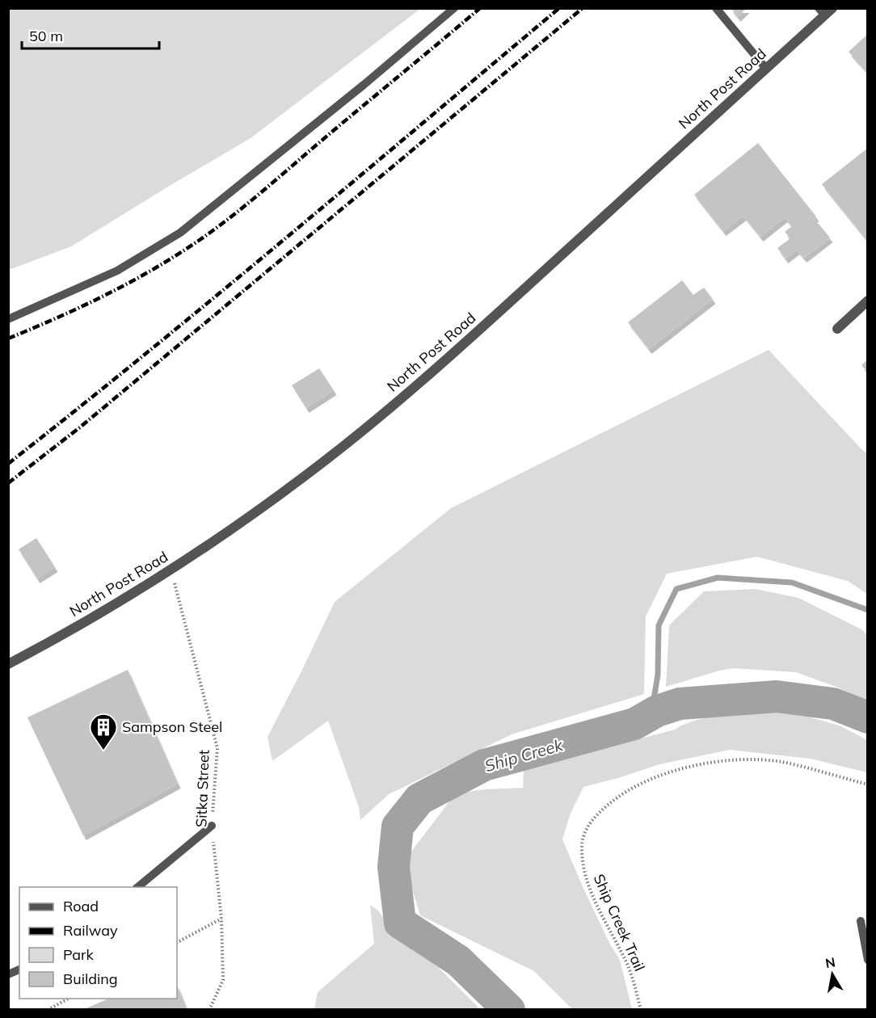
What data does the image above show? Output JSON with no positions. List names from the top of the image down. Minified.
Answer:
{"streets":{"street":["North Post Road"],"path":["Sitka Street","Ship Creek Trail"]},"crossings":[["North Post Road","Sitka Street"]],"water":["Ship Creek"],"places":{"building":["Sampson Steel"]},"legend":["Road","Railway","Park","Building"],"scale_bar":"50 m","north":"top"}
